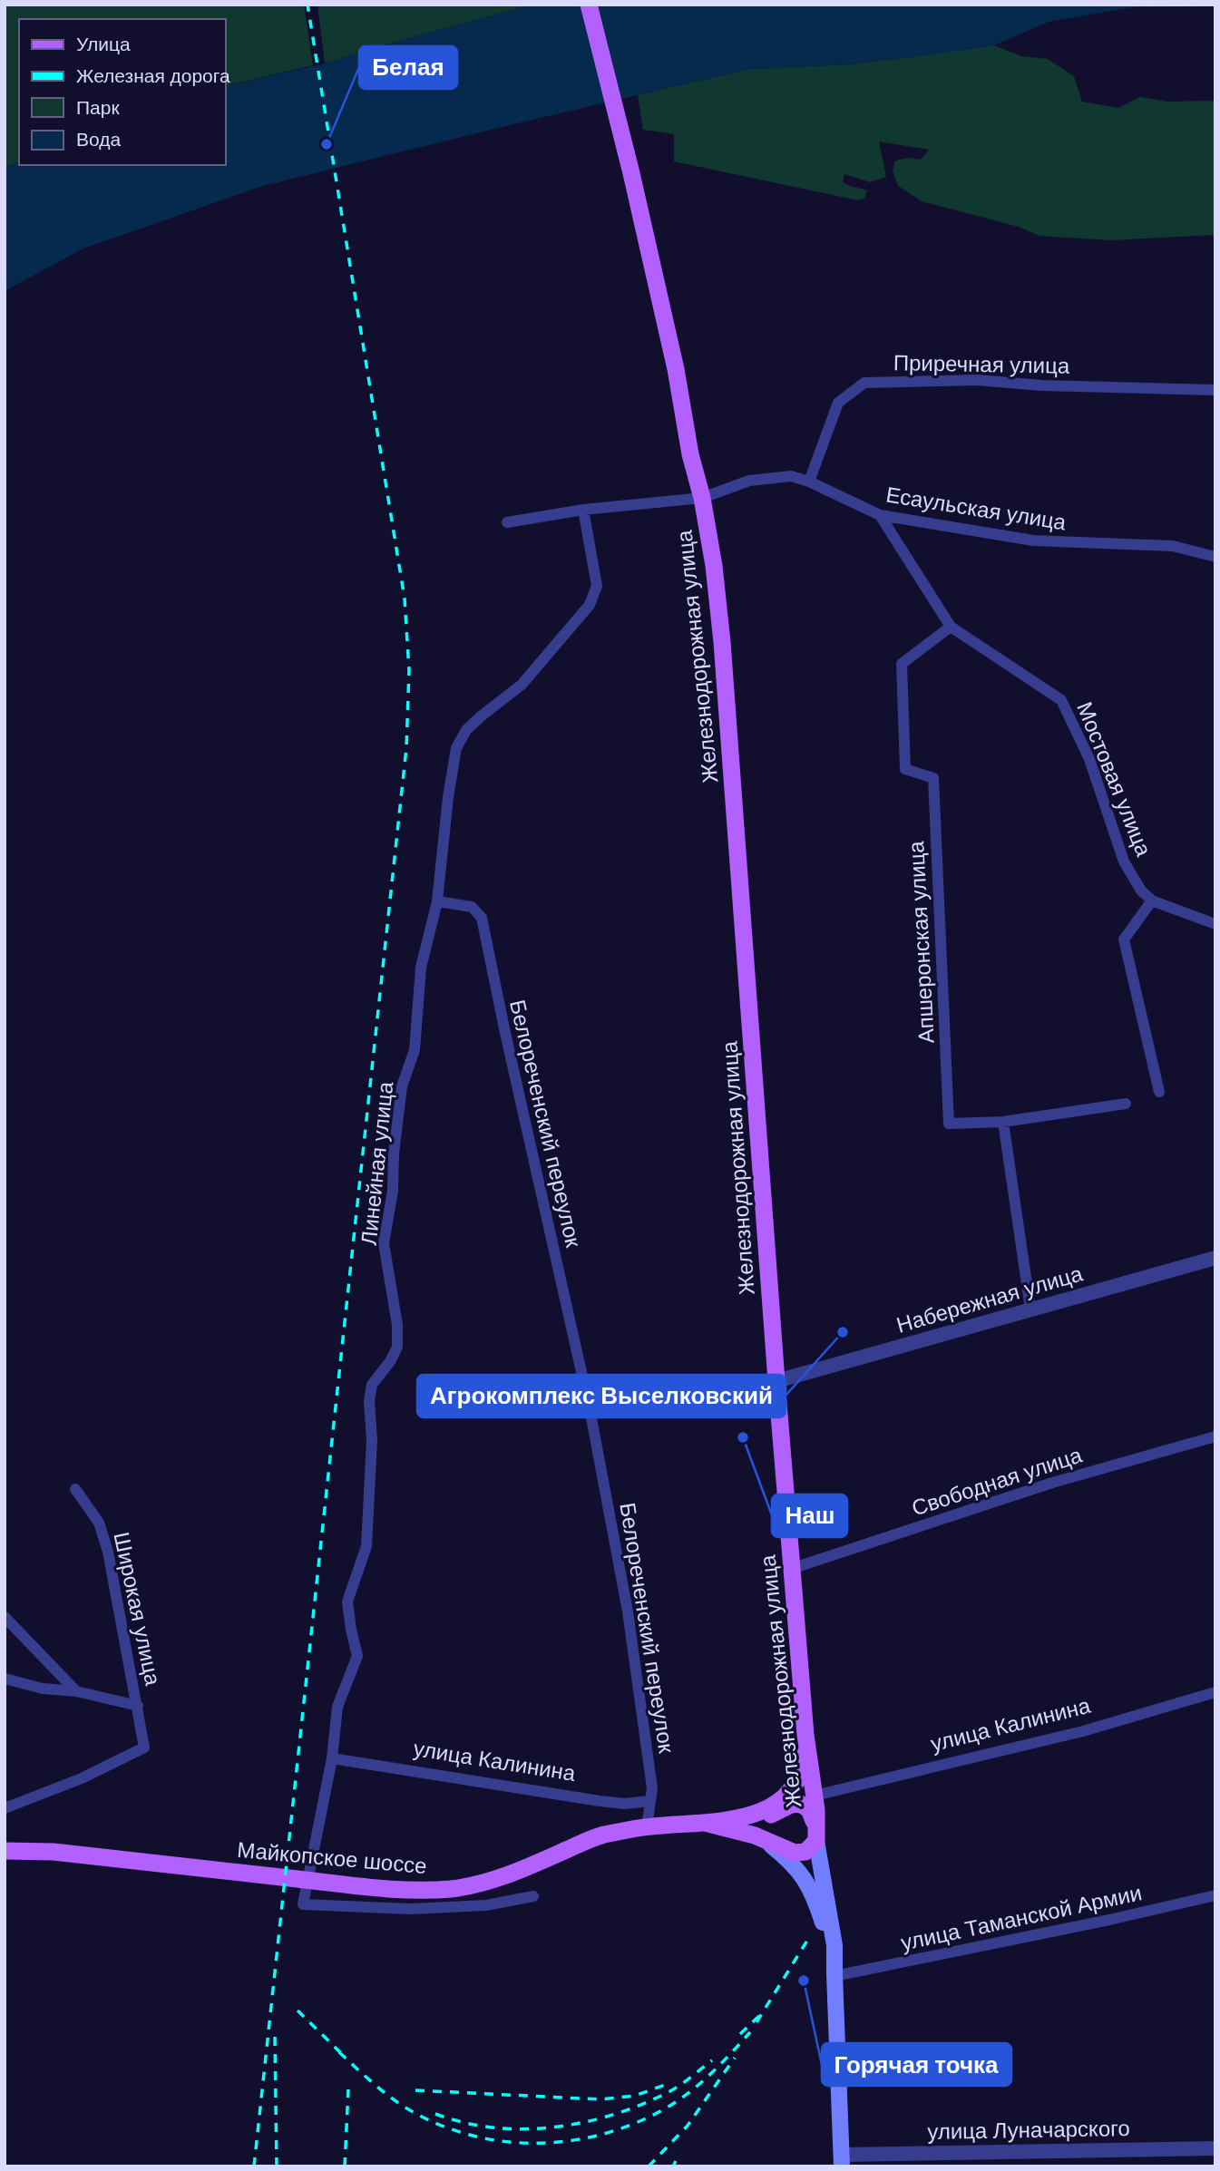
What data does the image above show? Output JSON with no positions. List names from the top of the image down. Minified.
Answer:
{"streets":{"main road":["Железнодорожная улица","Майкопское шоссе"],"street":["Приречная улица","Есаульская улица","Мостовая улица","Апшеронская улица","Белореченский переулок","Линейная улица","Набережная улица","Свободная улица","Широкая улица","улица Калинина","улица Таманской Армии","улица Луначарского"]},"crossings":[["Приречная улица","Есаульская улица"],["Есаульская улица","Железнодорожная улица"],["Есаульская улица","Мостовая улица"],["Железнодорожная улица","Набережная улица"],["Железнодорожная улица","Свободная улица"],["Железнодорожная улица","улица Калинина"],["Железнодорожная улица","улица Таманской Армии"],["Железнодорожная улица","улица Луначарского"],["Мостовая улица","Апшеронская улица"],["Белореченский переулок","Линейная улица"],["Белореченский переулок","улица Калинина"],["Белореченский переулок","Майкопское шоссе"],["Линейная улица","улица Калинина"]],"places":["Белая","Агрокомплекс Выселковский","Наш","Горячая точка"],"legend":["Улица","Железная дорога","Парк","Вода"]}
